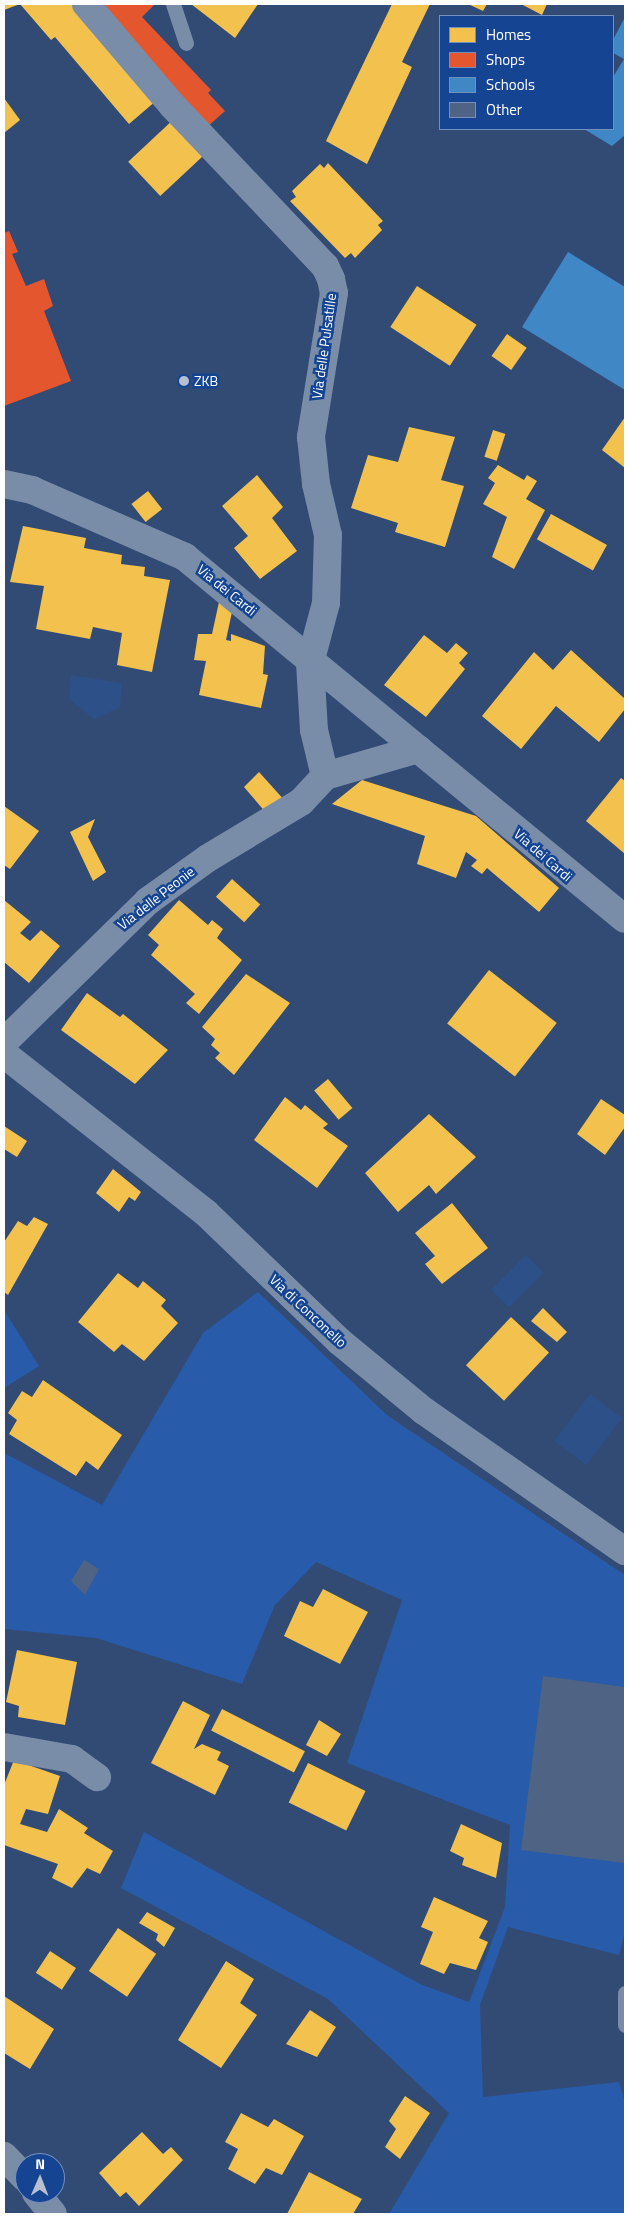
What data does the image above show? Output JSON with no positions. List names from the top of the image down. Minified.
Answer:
{"streets":{"street":["Via delle Pulsatille","Via dei Cardi","Via delle Peonie","Via di Conconello"]},"crossings":[["Via delle Pulsatille","Via dei Cardi"],["Via delle Pulsatille","Via delle Peonie"]],"places":["ZKB"],"legend":["Homes","Shops","Schools","Other"],"north":"top"}
